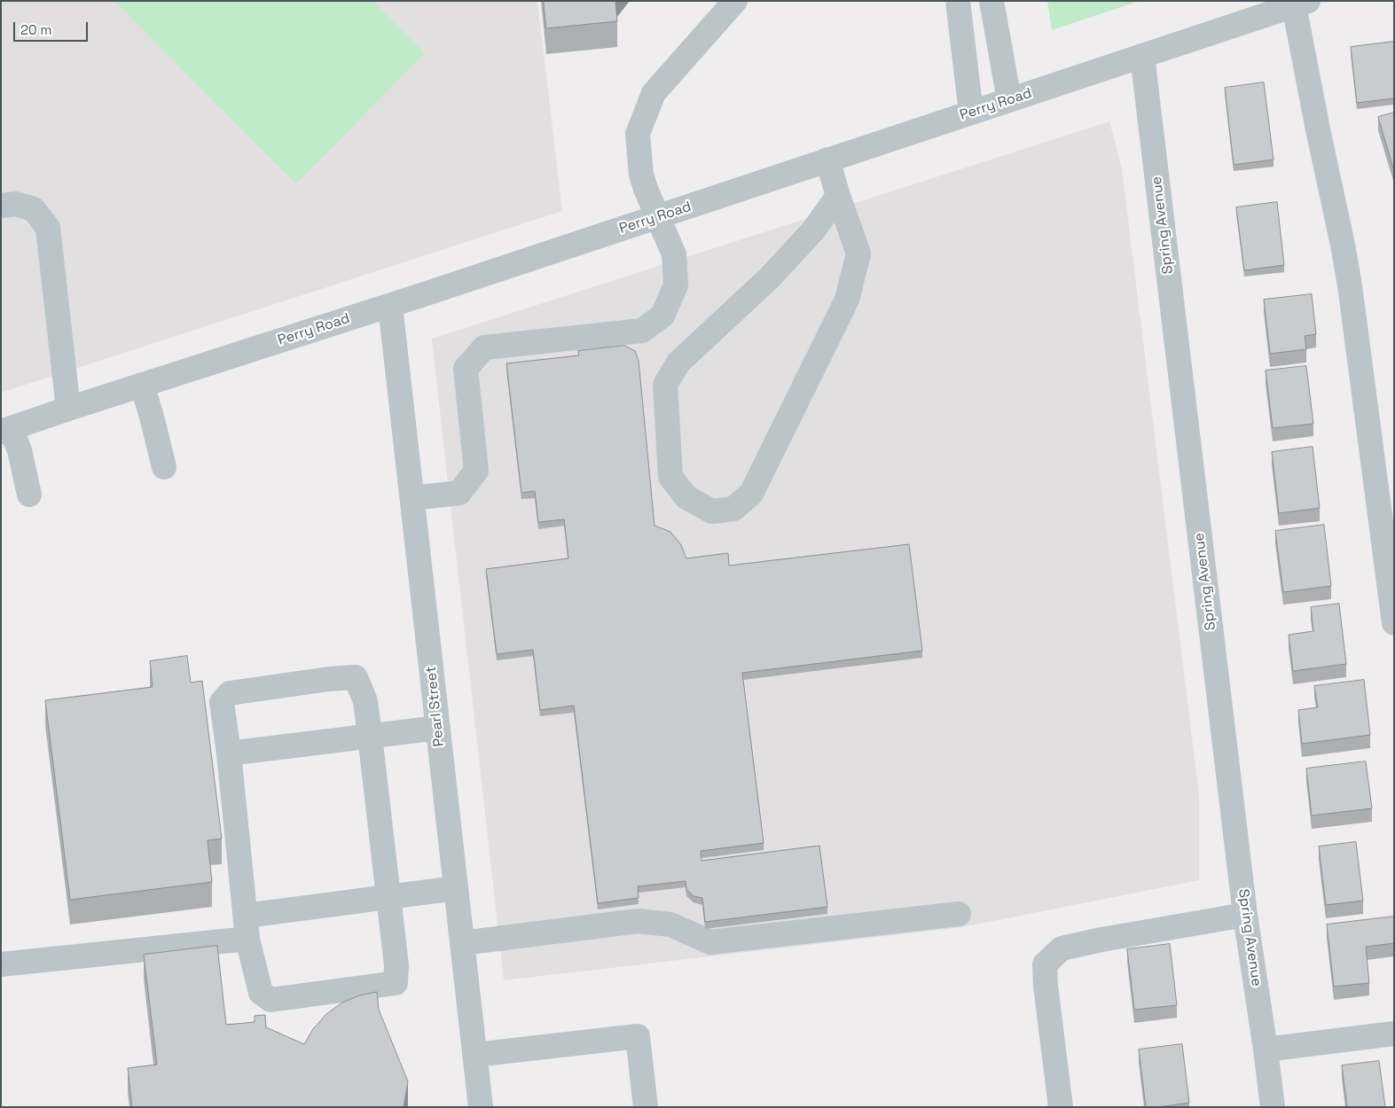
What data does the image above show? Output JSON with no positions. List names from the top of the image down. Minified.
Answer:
{"streets":{"street":["Perry Road","Spring Avenue","Pearl Street"]},"crossings":[["Perry Road","Spring Avenue"],["Perry Road","Pearl Street"]],"scale_bar":"20 m"}
